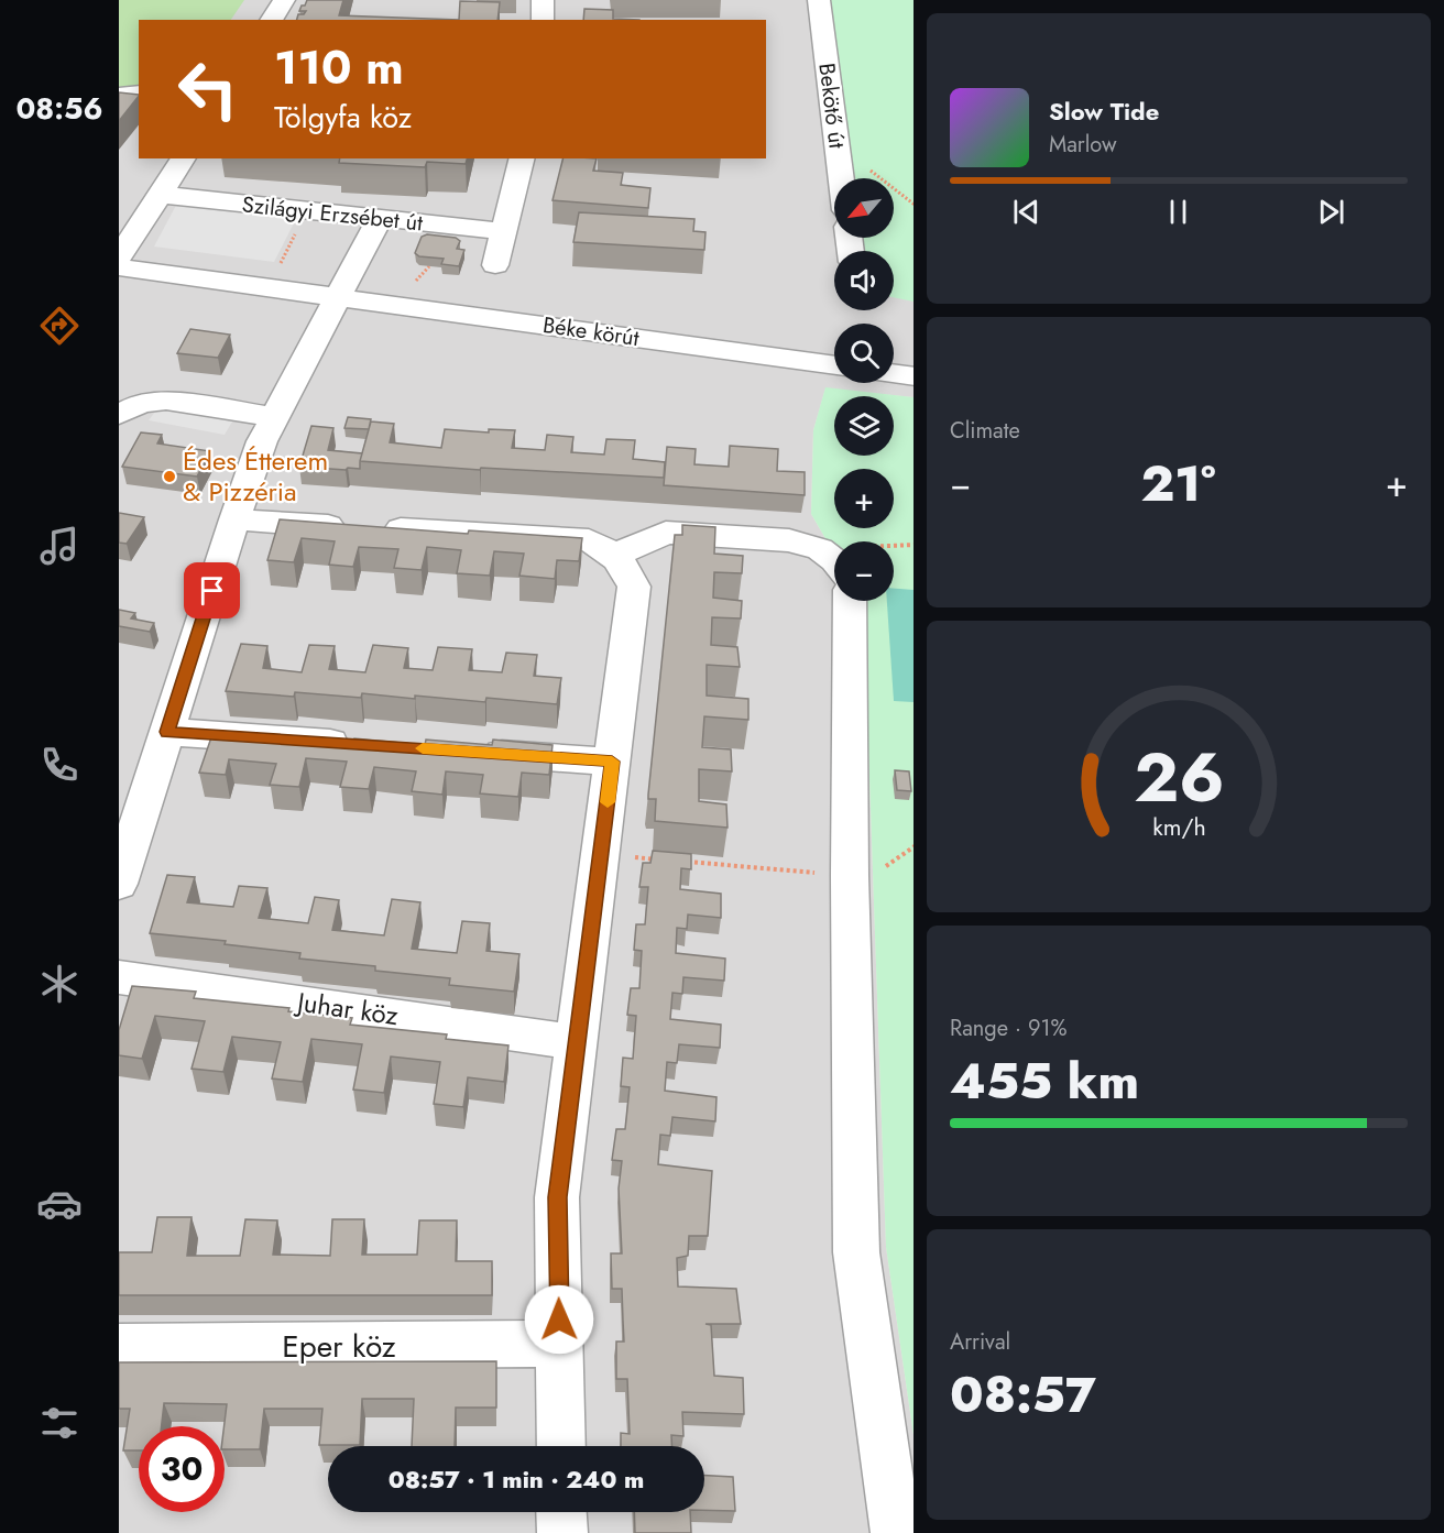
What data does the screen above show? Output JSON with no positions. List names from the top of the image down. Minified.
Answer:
{"streets":{"street":["Bekötő út","Szilágyi Erzsébet út","Béke körút","Juhar köz","Eper köz"]},"places":["Édes Étterem & Pizzéria"],"north":"bottom left","page":{"tabs":"08:56","turn":["110 m","Tölgyfa köz"],"song":["Slow Tide","Marlow"],"map_buttons":["+","−"],"tile":["Climate",["Range · 91%","455 km"],["Arrival","08:57"]],"heat":["−","21°","+"],"limit":"30","trip":"08:57 · 1 min · 240 m","gauge":["26","km/h"]}}
